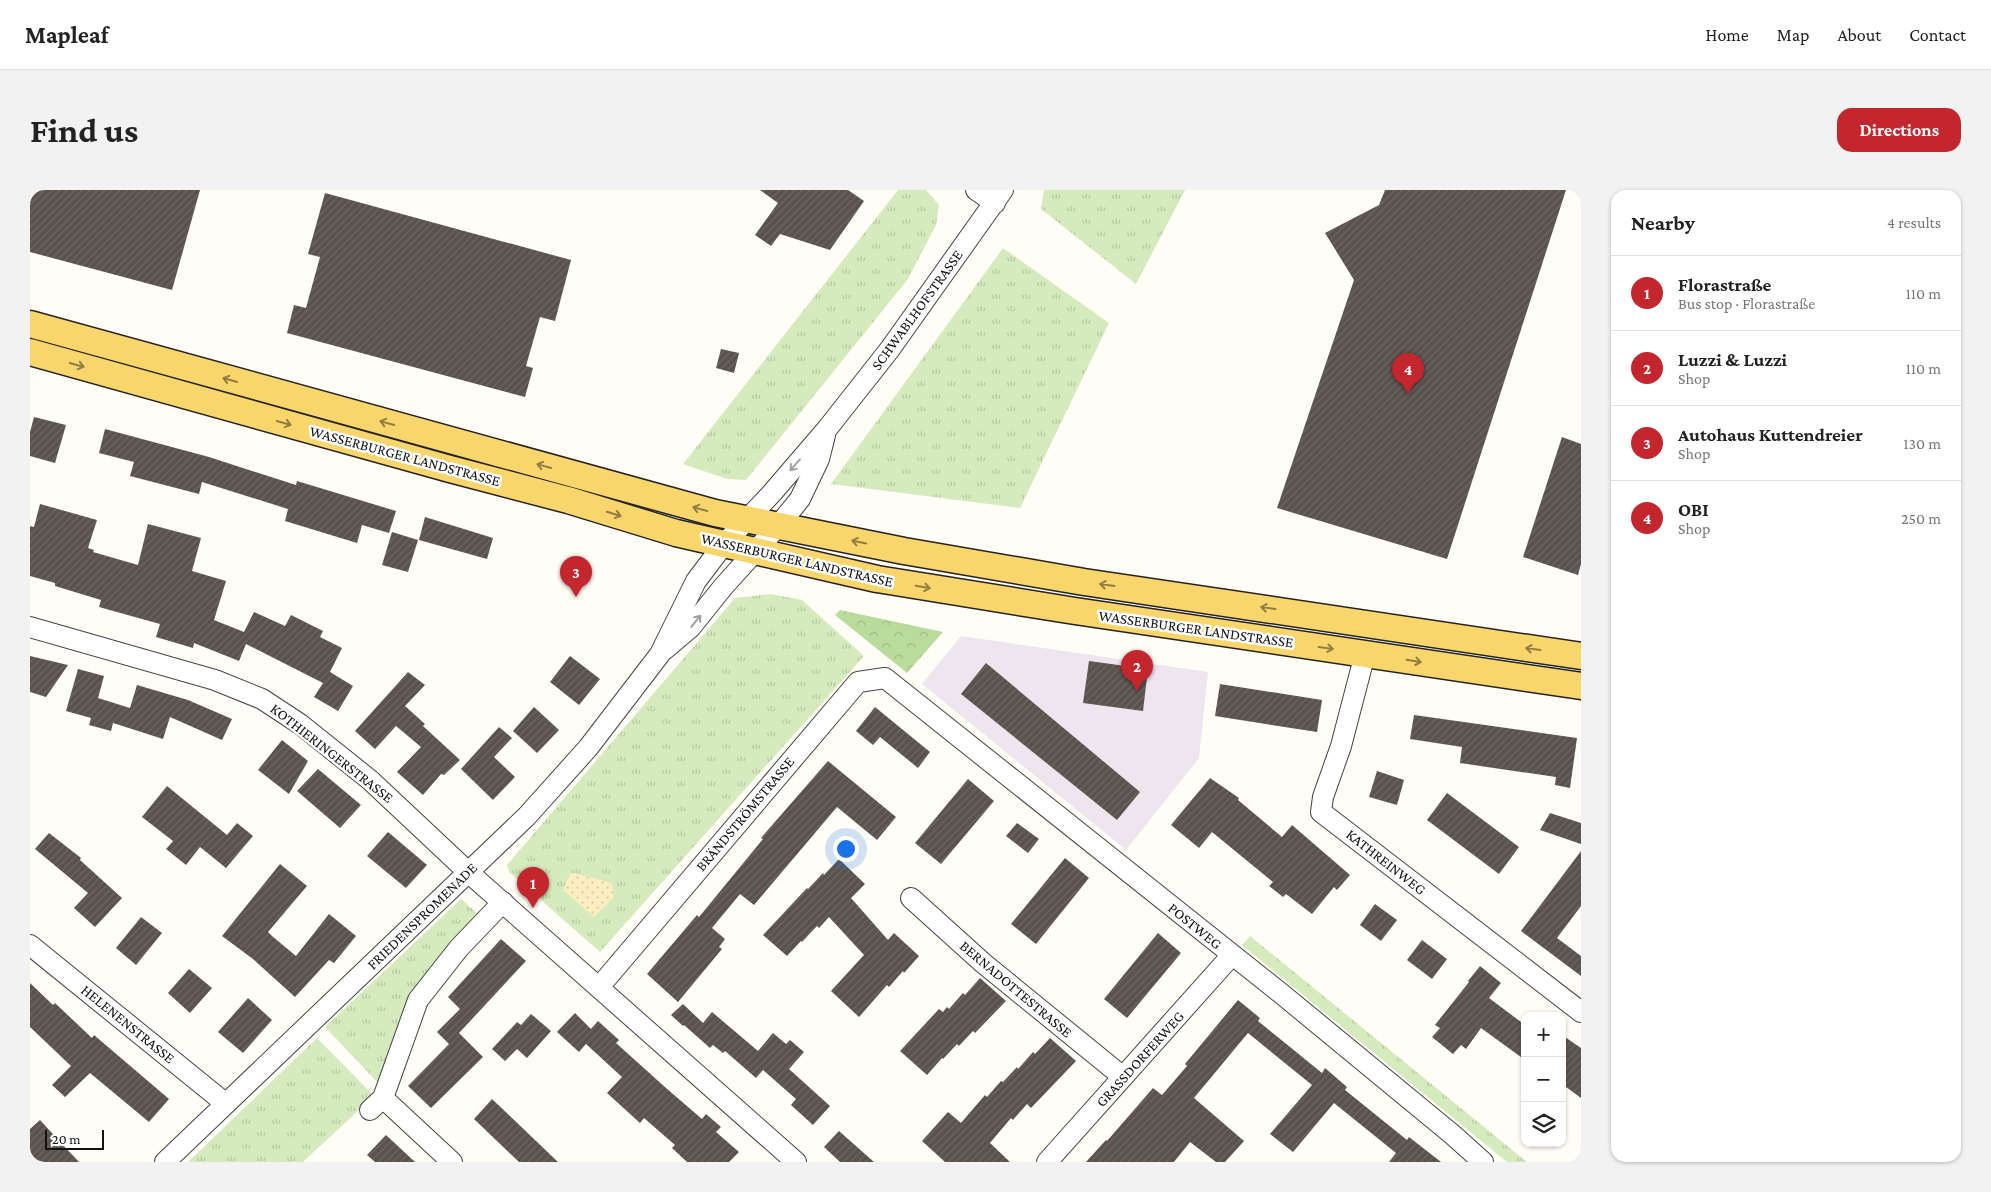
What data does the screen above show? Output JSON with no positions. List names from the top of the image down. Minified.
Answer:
{"streets":{"main road":["WASSERBURGER LANDSTRASSE"],"street":["SCHWABLHOFSTRASSE","KOTHIERINGERSTRASSE","BRÄNDSTRÖMSTRASSE","KATHREINWEG","FRIEDENSPROMENADE","POSTWEG","BERNADOTTESTRASSE","HELENENSTRASSE","GRASSDORFERWEG"]},"crossings":[["SCHWABLHOFSTRASSE","WASSERBURGER LANDSTRASSE"],["SCHWABLHOFSTRASSE","FRIEDENSPROMENADE"],["WASSERBURGER LANDSTRASSE","KATHREINWEG"],["WASSERBURGER LANDSTRASSE","FRIEDENSPROMENADE"],["KOTHIERINGERSTRASSE","BRÄNDSTRÖMSTRASSE"],["KOTHIERINGERSTRASSE","FRIEDENSPROMENADE"],["BRÄNDSTRÖMSTRASSE","POSTWEG"],["FRIEDENSPROMENADE","HELENENSTRASSE"],["POSTWEG","GRASSDORFERWEG"],["BERNADOTTESTRASSE","GRASSDORFERWEG"]],"scale_bar":"20 m","page":{"header":"Mapleaf","nav":["Home","Map","About","Contact"],"buttons":"Directions","title":"Find us","heading":["Nearby","4 results"],"list":[{"mark":"1","name":"Florastraße","note":"Bus stop · Florastraße","value":"110 m"},{"mark":"2","name":"Luzzi & Luzzi","note":"Shop","value":"110 m"},{"mark":"3","name":"Autohaus Kuttendreier","note":"Shop","value":"130 m"},{"mark":"4","name":"OBI","note":"Shop","value":"250 m"}],"pins":["4","3","2","1"],"map_buttons":["+","−"],"scale":"20 m"}}
